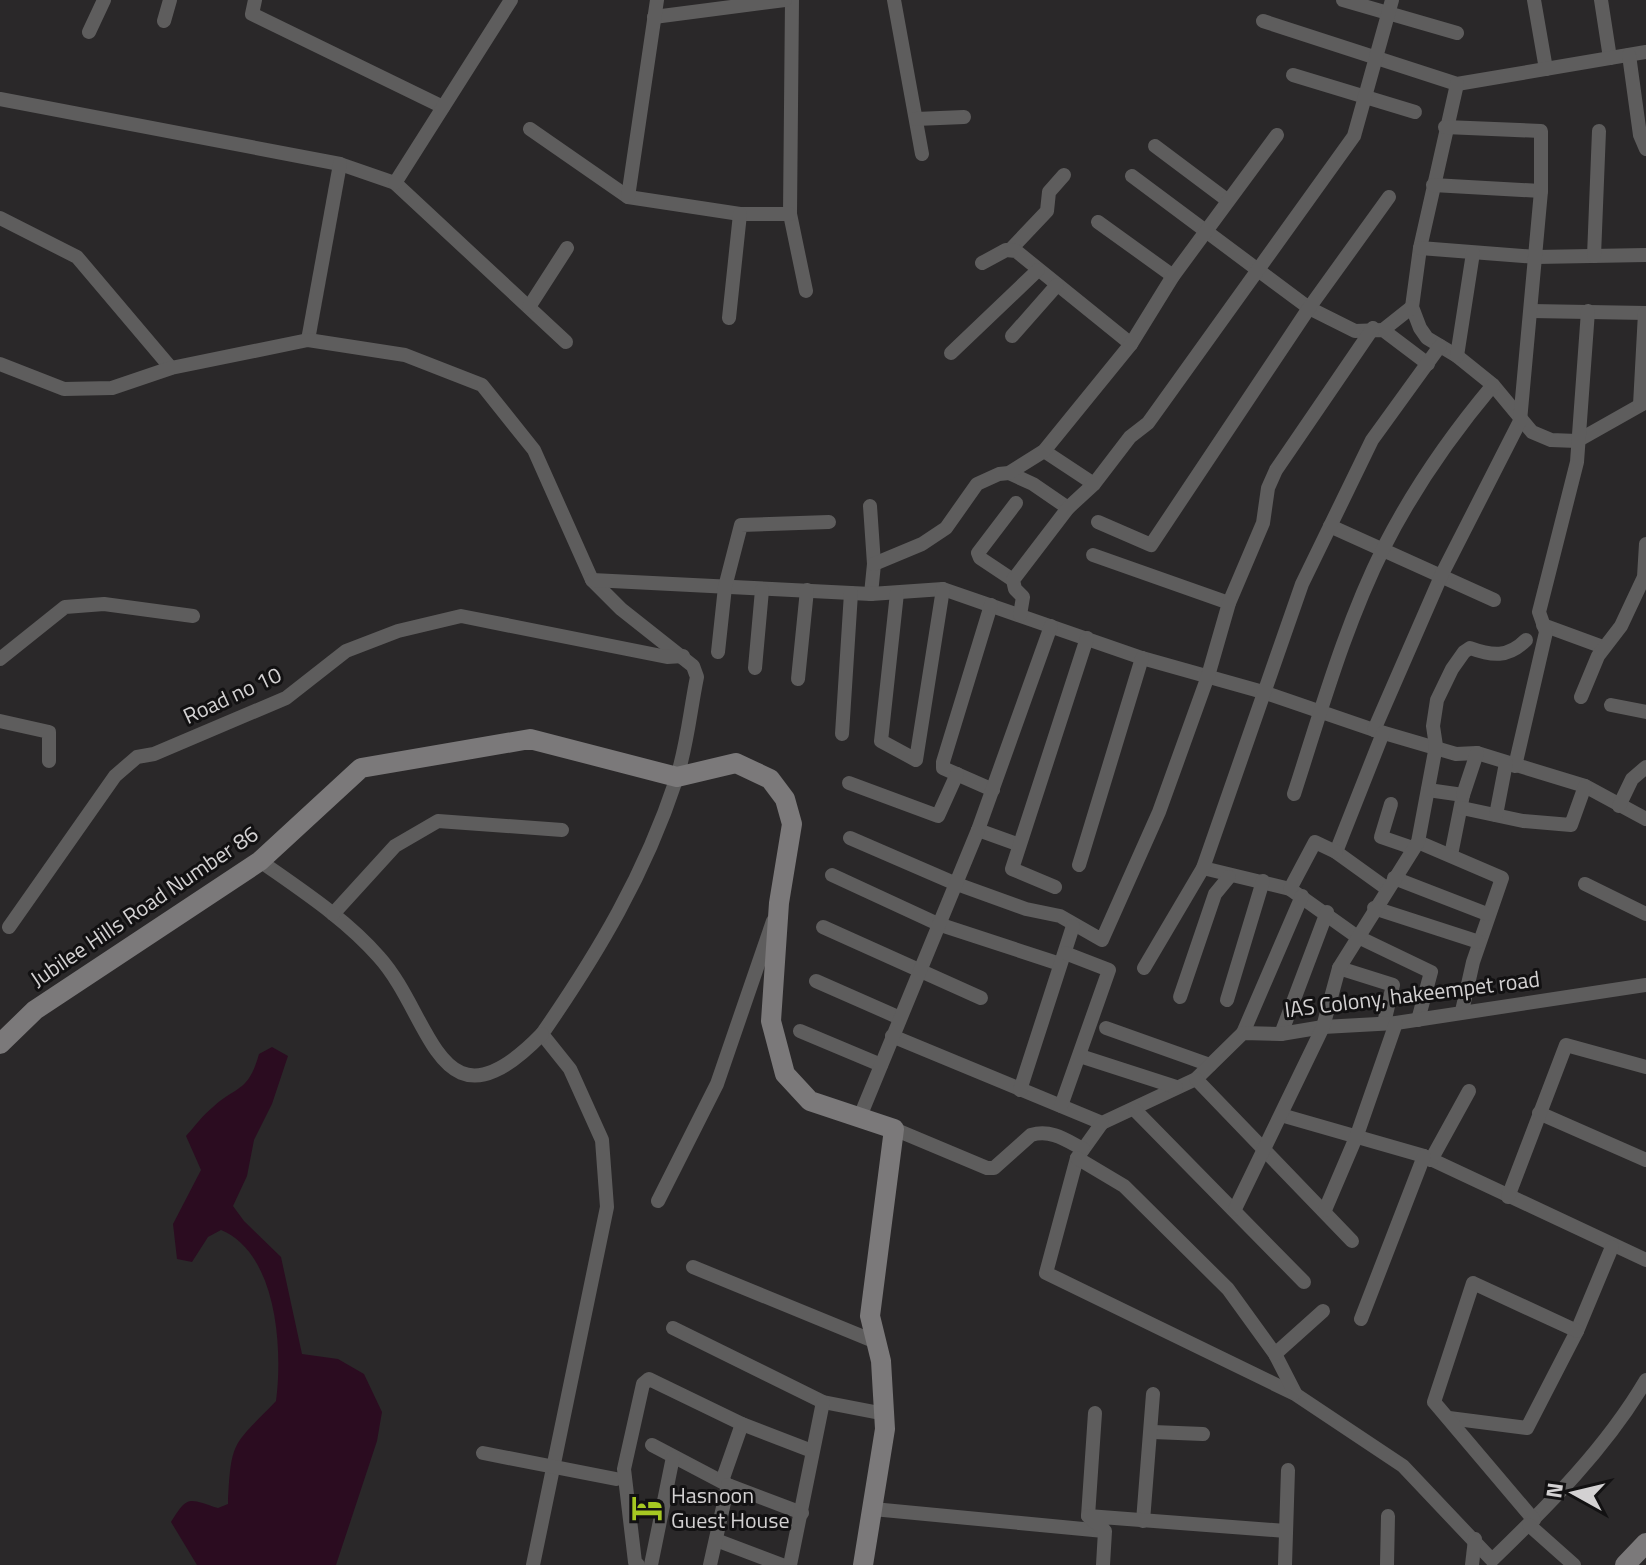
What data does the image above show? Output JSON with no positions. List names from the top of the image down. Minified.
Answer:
{"streets":{"street":["Road no 10","Jubilee Hills Road Number 86","IAS Colony, hakeempet road"]},"places":{"hotel":["Hasnoon Guest House"]},"north":"left"}
